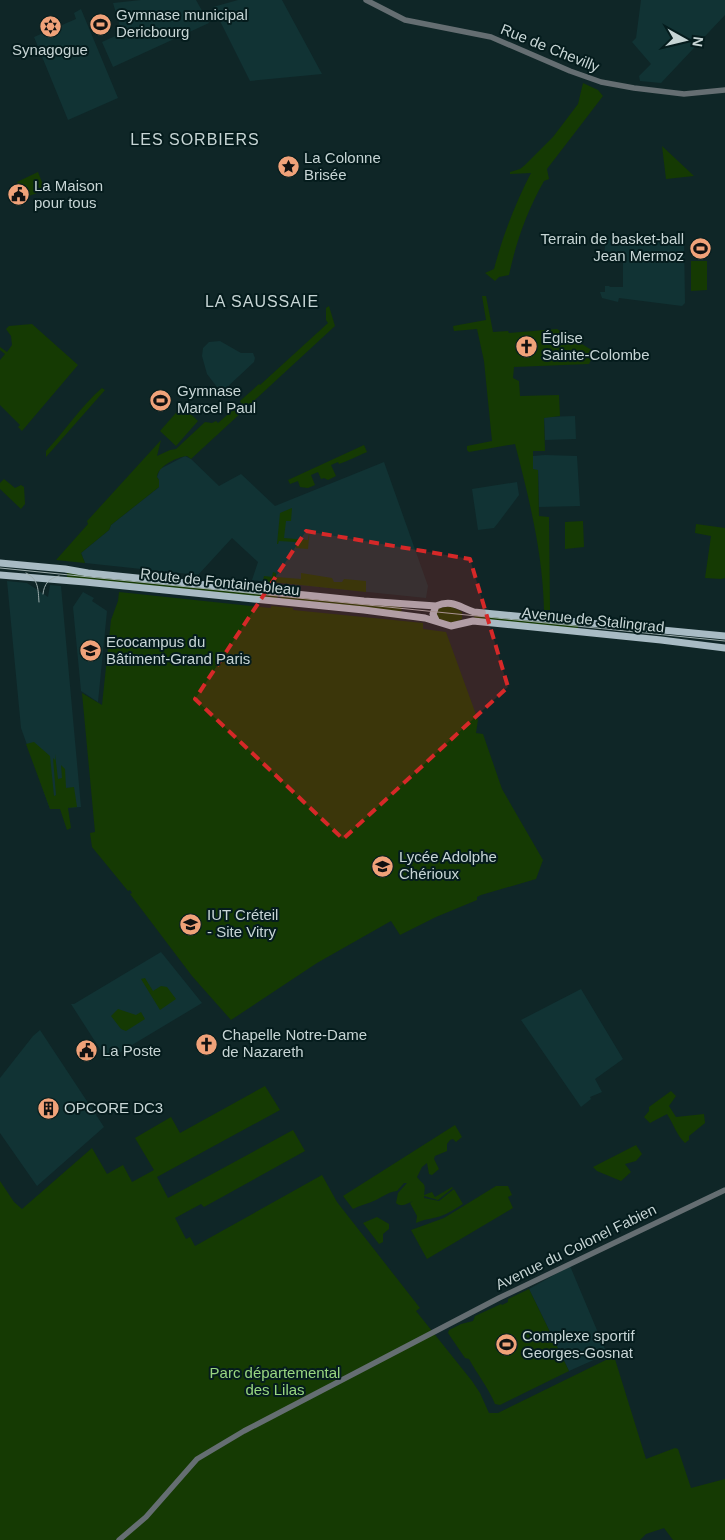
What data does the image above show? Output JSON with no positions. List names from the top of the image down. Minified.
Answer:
{"streets":{"main road":["Route de Fontainebleau","Avenue de Stalingrad"],"street":["Rue de Chevilly","Avenue du Colonel Fabien"]},"crossings":[["Route de Fontainebleau","Avenue de Stalingrad"]],"districts":["LES SORBIERS","LA SAUSSAIE"],"parks":["Parc départemental des Lilas"],"places":{"sports":["Gymnase municipal Dericbourg","Terrain de basket-ball Jean Mermoz","Gymnase Marcel Paul","Complexe sportif Georges-Gosnat"],"synagogue":["Synagogue"],"place":["La Colonne Brisée"],"public building":["La Maison pour tous","La Poste"],"church":["Église Sainte-Colombe","Chapelle Notre-Dame de Nazareth"],"school or university":["Ecocampus du Bâtiment-Grand Paris","Lycée Adolphe Chérioux","IUT Créteil - Site Vitry"],"building":["OPCORE DC3"]},"north":"right"}
